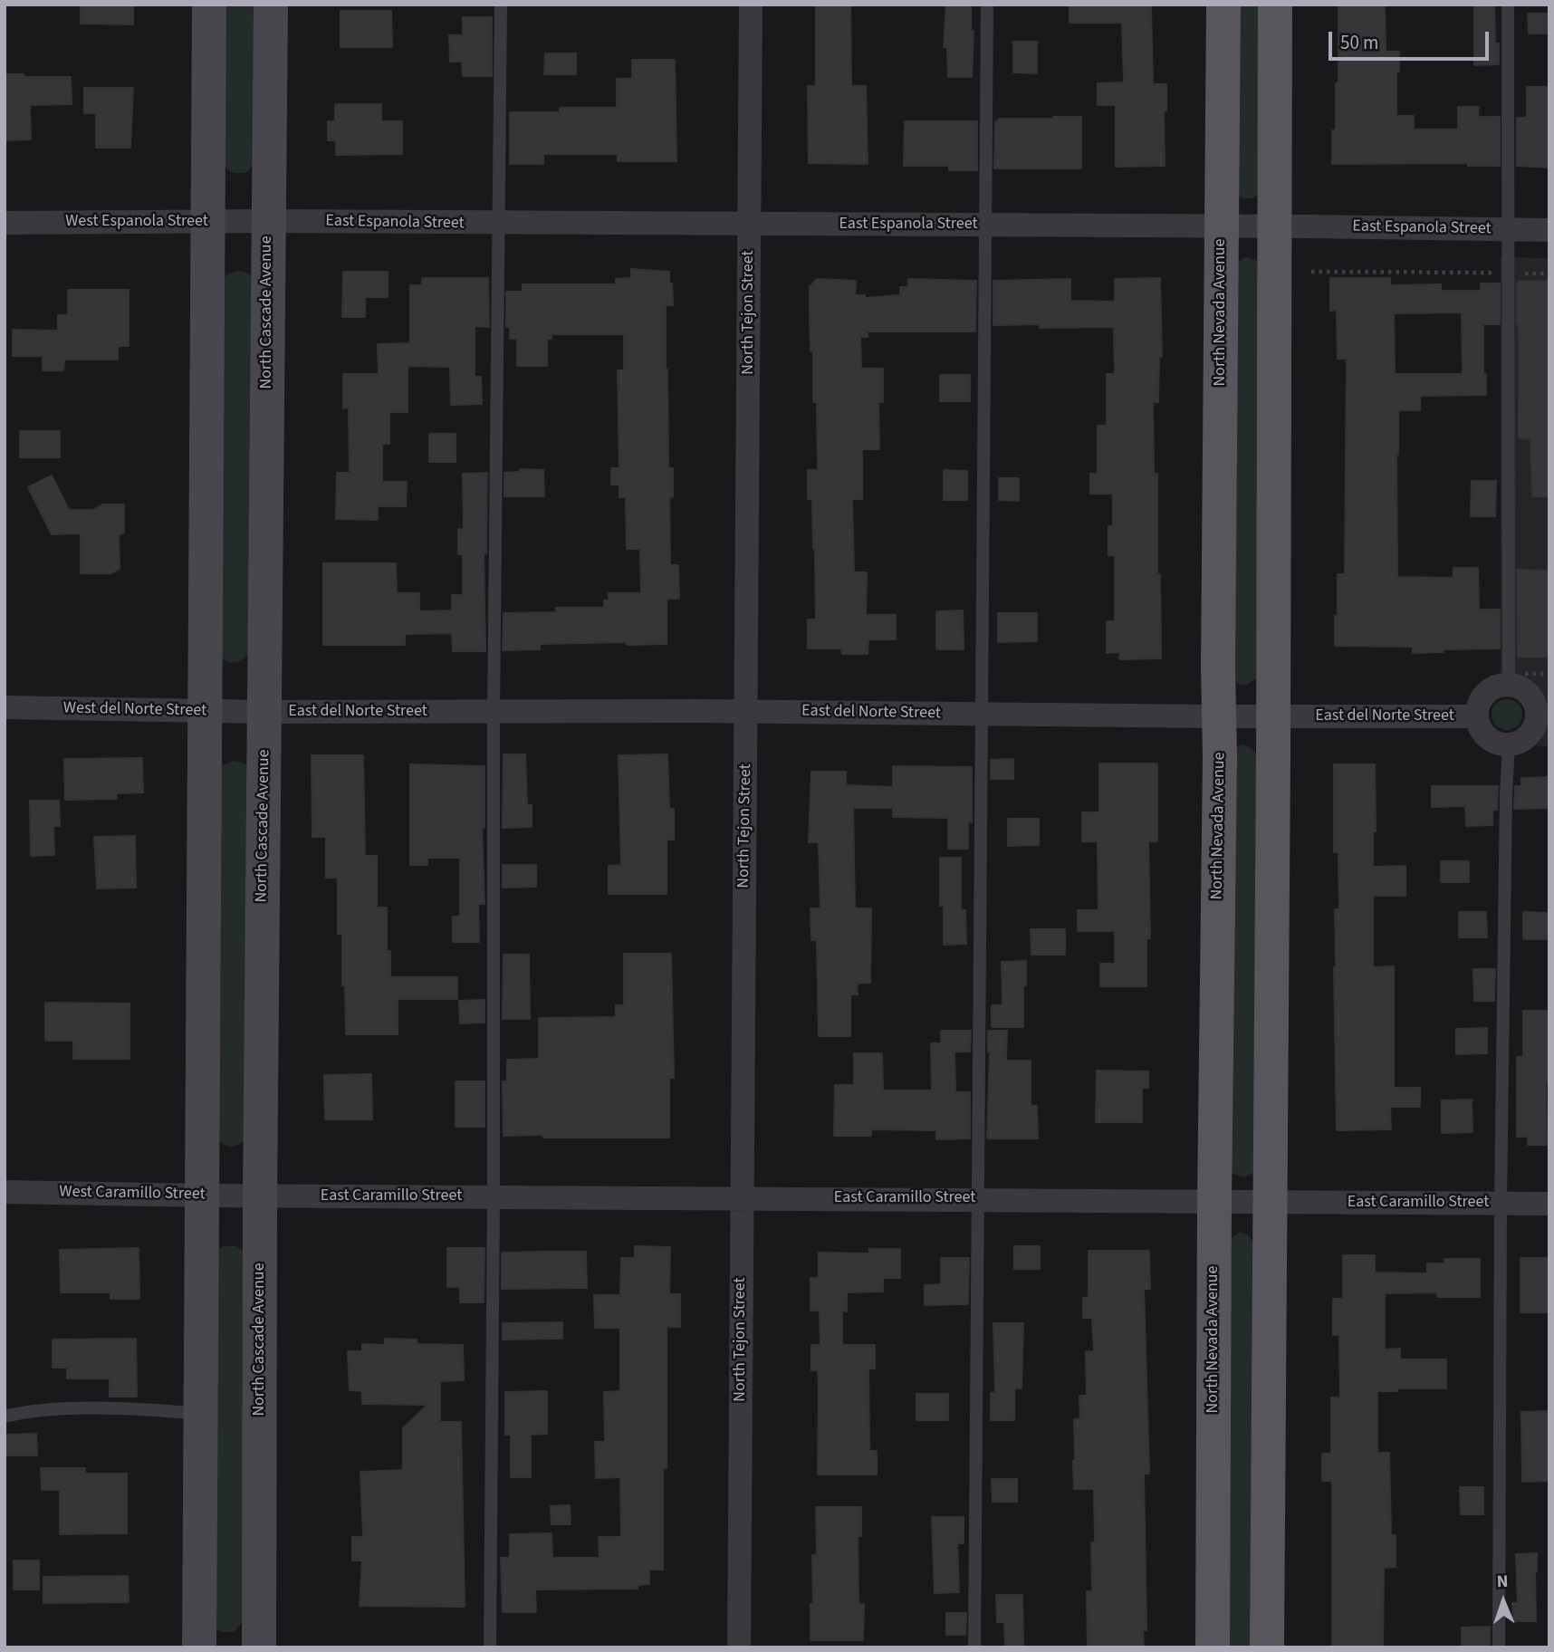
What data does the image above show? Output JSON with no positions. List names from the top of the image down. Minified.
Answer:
{"streets":{"main road":["North Cascade Avenue","North Nevada Avenue"],"street":["West Espanola Street","East Espanola Street","North Tejon Street","West del Norte Street","East del Norte Street","West Caramillo Street","East Caramillo Street"]},"crossings":[["West Espanola Street","East Espanola Street"],["West Espanola Street","North Cascade Avenue"],["East Espanola Street","North Cascade Avenue"],["East Espanola Street","North Tejon Street"],["East Espanola Street","North Nevada Avenue"],["North Cascade Avenue","West del Norte Street"],["North Cascade Avenue","East del Norte Street"],["North Cascade Avenue","West Caramillo Street"],["North Cascade Avenue","East Caramillo Street"],["North Tejon Street","East del Norte Street"],["North Tejon Street","East Caramillo Street"],["North Nevada Avenue","East del Norte Street"],["North Nevada Avenue","East Caramillo Street"],["West del Norte Street","East del Norte Street"],["West Caramillo Street","East Caramillo Street"]],"scale_bar":"50 m","north":"top"}
